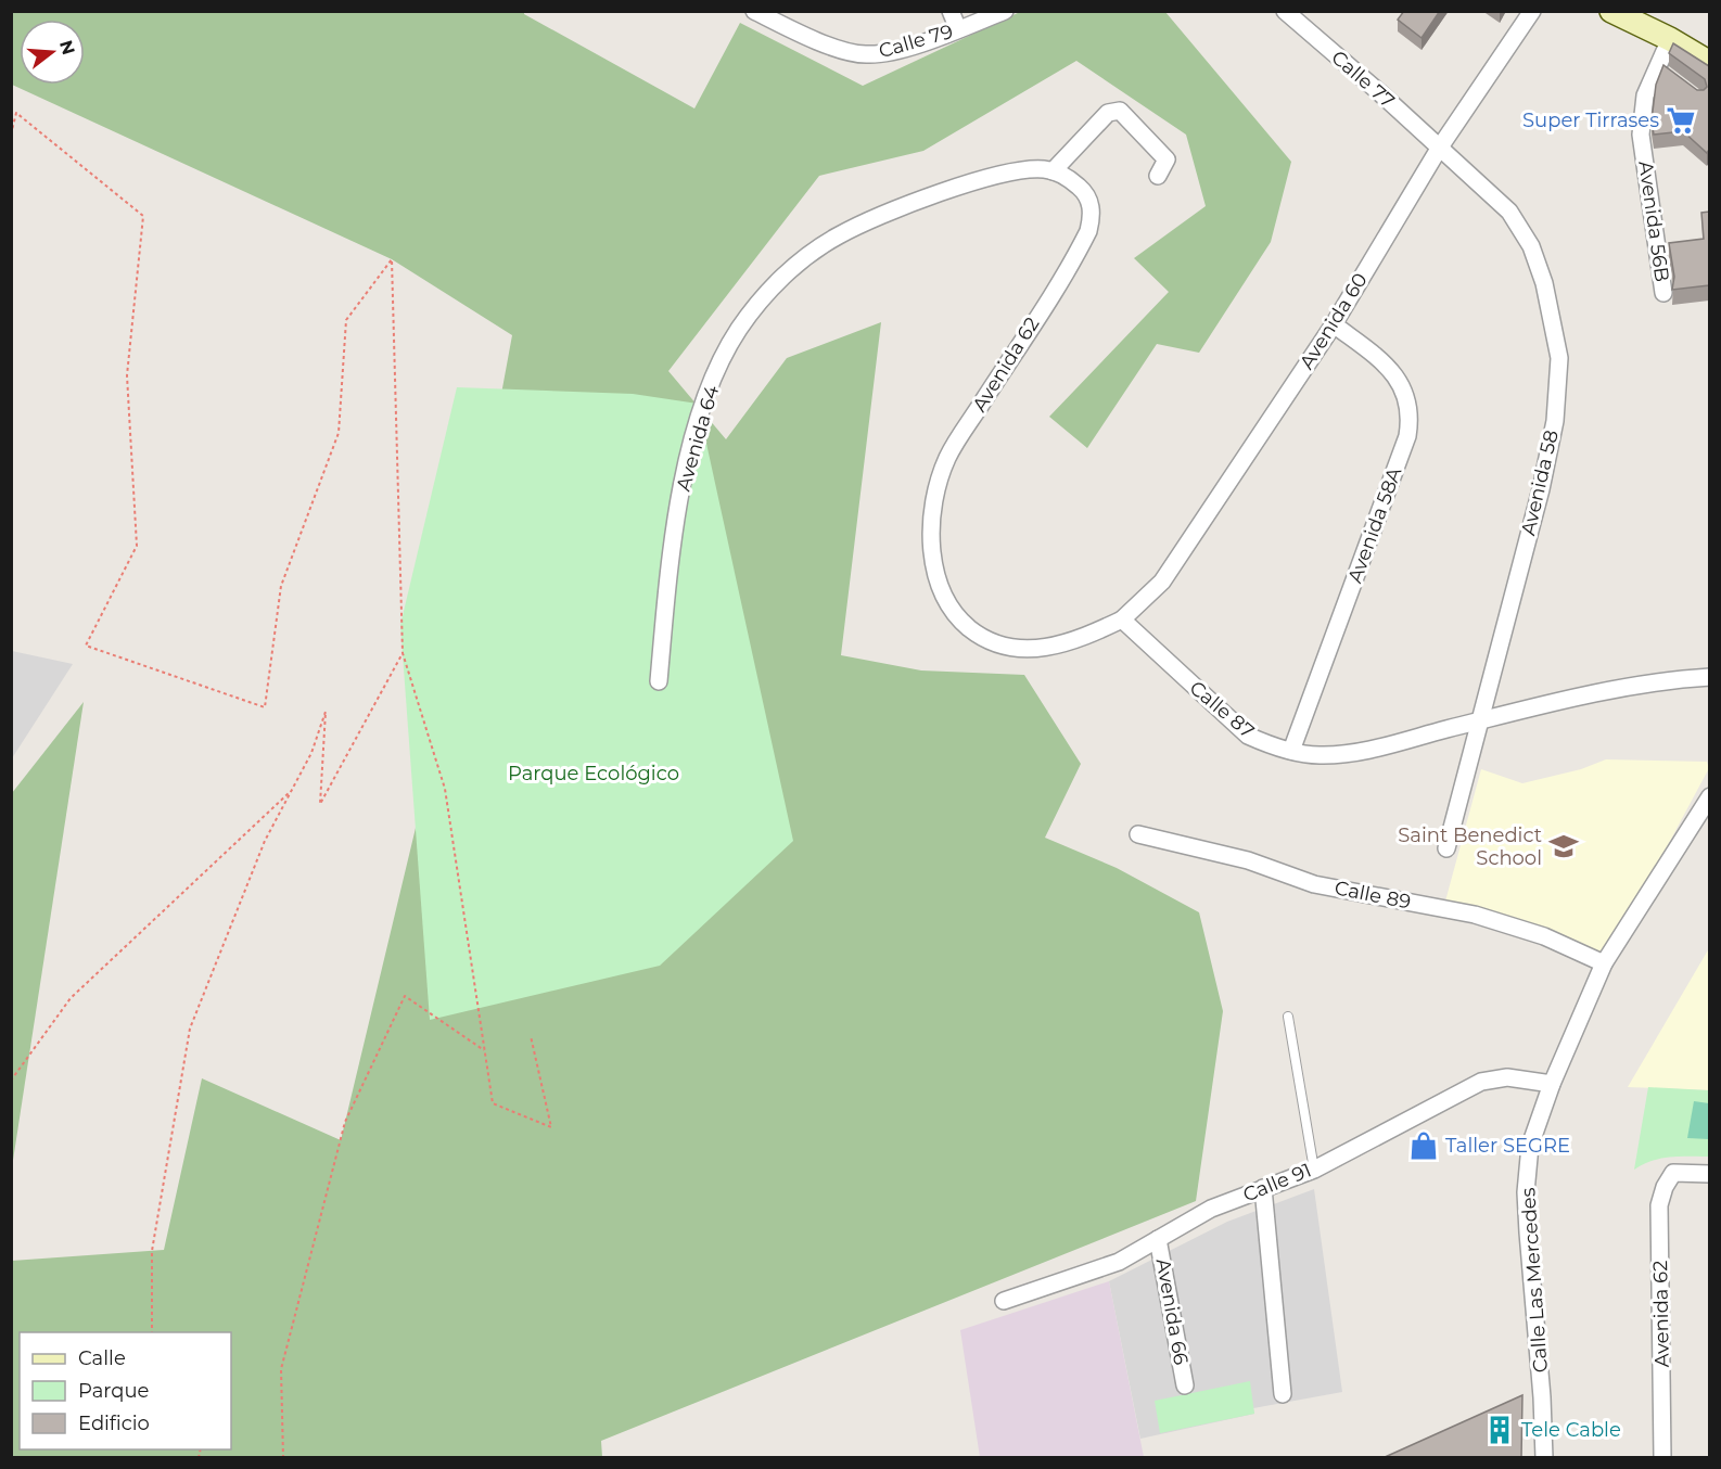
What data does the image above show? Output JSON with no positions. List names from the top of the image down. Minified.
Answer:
{"streets":{"street":["Calle 79","Calle 77","Avenida 56B","Avenida 60","Avenida 62","Avenida 64","Avenida 58","Avenida 58A","Calle 87","Calle 89","Calle 91","Calle Las Mercedes","Avenida 66"]},"crossings":[["Calle 77","Avenida 60"],["Calle 77","Avenida 58"],["Avenida 60","Avenida 62"],["Avenida 60","Avenida 58"],["Avenida 60","Avenida 58A"],["Avenida 60","Calle 87"],["Avenida 62","Avenida 64"],["Avenida 62","Calle 87"],["Avenida 58","Calle 87"],["Avenida 58A","Calle 87"],["Calle 89","Calle Las Mercedes"],["Calle 91","Calle Las Mercedes"],["Calle 91","Avenida 66"]],"parks":["Parque Ecológico"],"places":{"supermarket":["Super Tirrases"],"school or university":["Saint Benedict School"],"shop":["Taller SEGRE"],"building":["Tele Cable"]},"legend":["Calle","Parque","Edificio"],"north":"right"}
